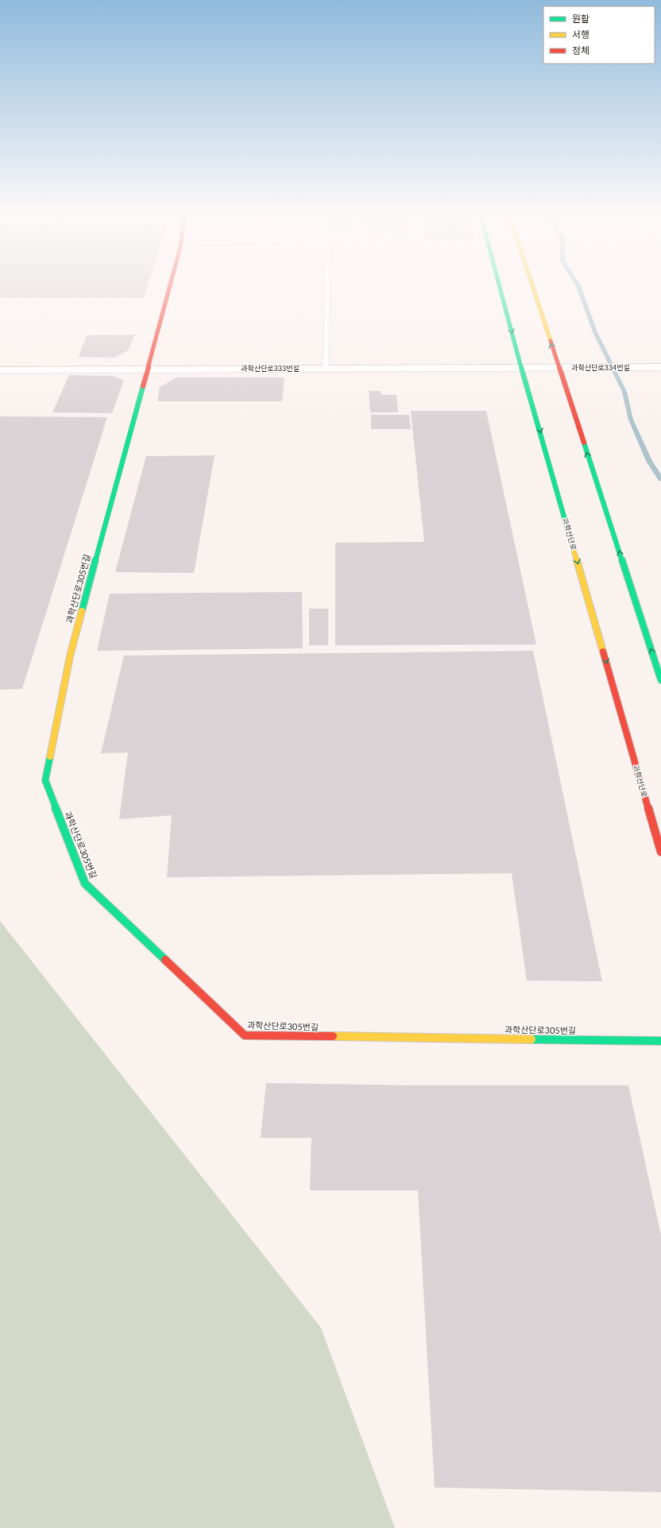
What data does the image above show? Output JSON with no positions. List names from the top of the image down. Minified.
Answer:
{"streets":{"main road":["과학산단로","과학산단로305번길"],"street":["과학산단로334번길","과학산단로333번길"]},"crossings":[["과학산단로334번길","과학산단로333번길"],["과학산단로333번길","과학산단로"],["과학산단로333번길","과학산단로305번길"]],"legend":["원활","서행","정체"]}
